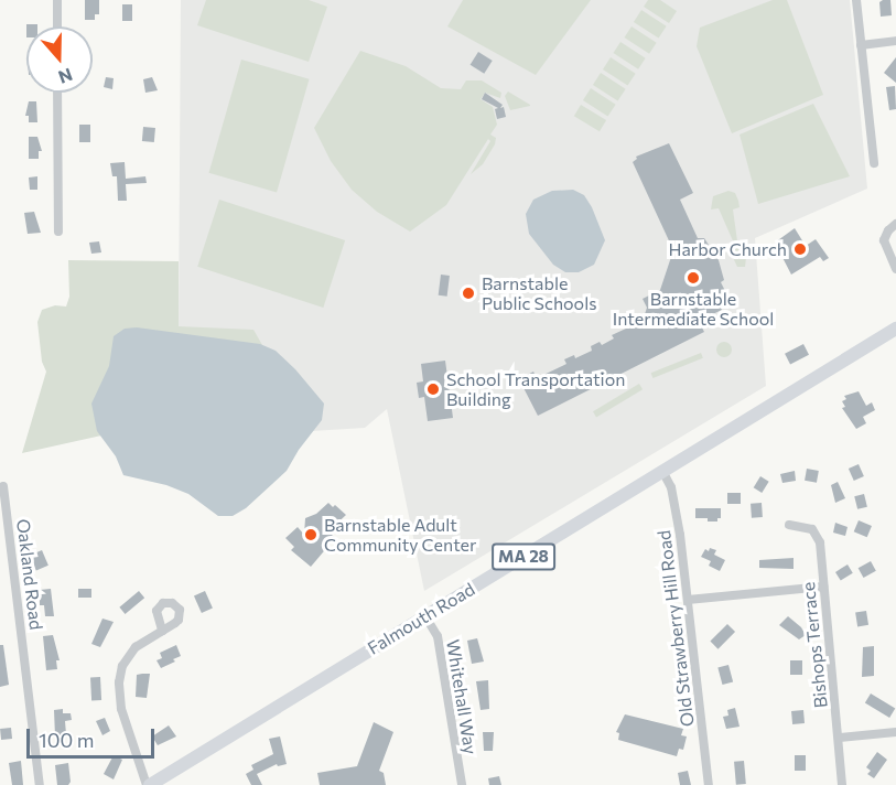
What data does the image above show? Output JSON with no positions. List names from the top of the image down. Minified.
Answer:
{"streets":{"main road":["MA 28","Falmouth Road"],"street":["Oakland Road","Old Strawberry Hill Road","Bishops Terrace","Whitehall Way"]},"crossings":[["Falmouth Road","Old Strawberry Hill Road"],["Falmouth Road","Whitehall Way"]],"places":["Harbor Church","Barnstable Intermediate School","Barnstable Public Schools","School Transportation Building","Barnstable Adult Community Center"],"scale_bar":"100 m","north":"bottom"}
